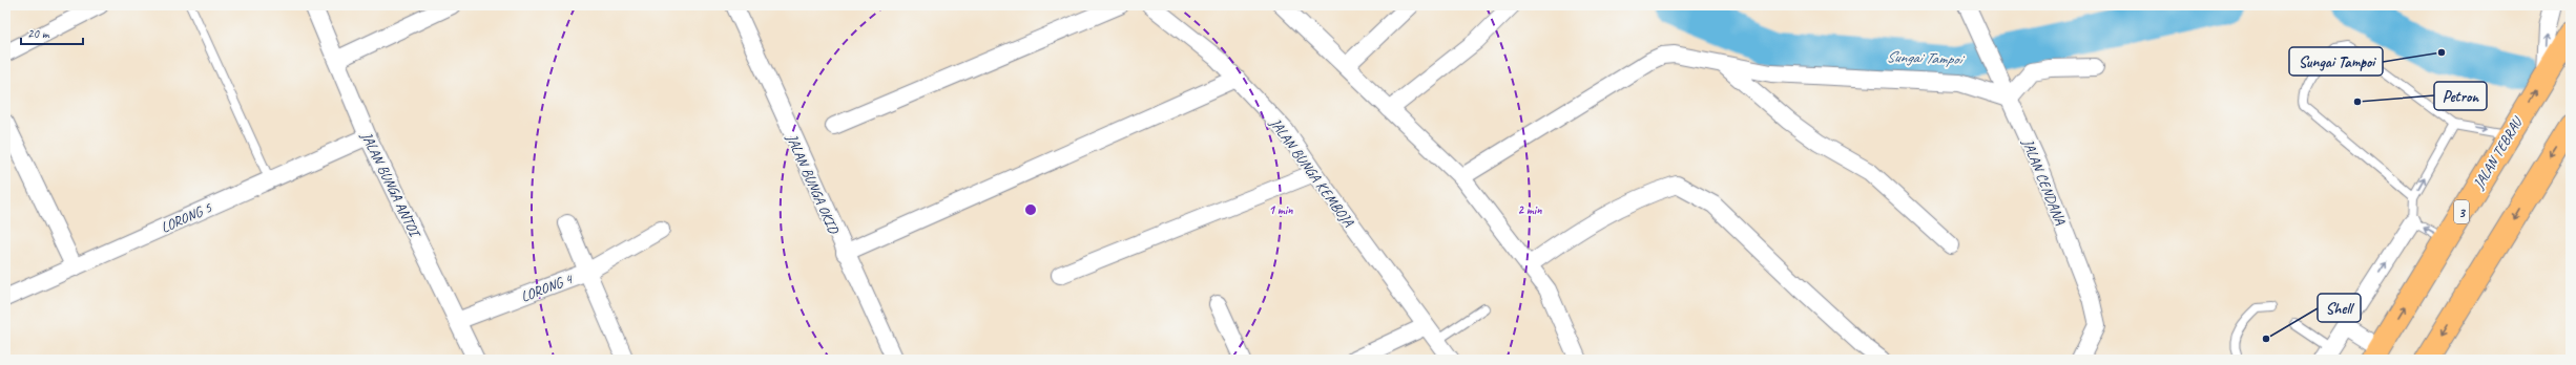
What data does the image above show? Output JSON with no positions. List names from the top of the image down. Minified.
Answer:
{"streets":{"highway":["JALAN TEBRAU","3"],"street":["JALAN BUNGA KEMBOJA","JALAN CENDANA","JALAN BUNGA ANTOI","JALAN BUNGA OKID","LORONG 5","LORONG 4"]},"crossings":[["JALAN BUNGA ANTOI","LORONG 5"],["JALAN BUNGA ANTOI","LORONG 4"]],"water":["Sungai Tampoi"],"places":["Sungai Tampoi","Petron","Shell"],"scale_bar":"20 m","rings":["1 min","2 min"]}
